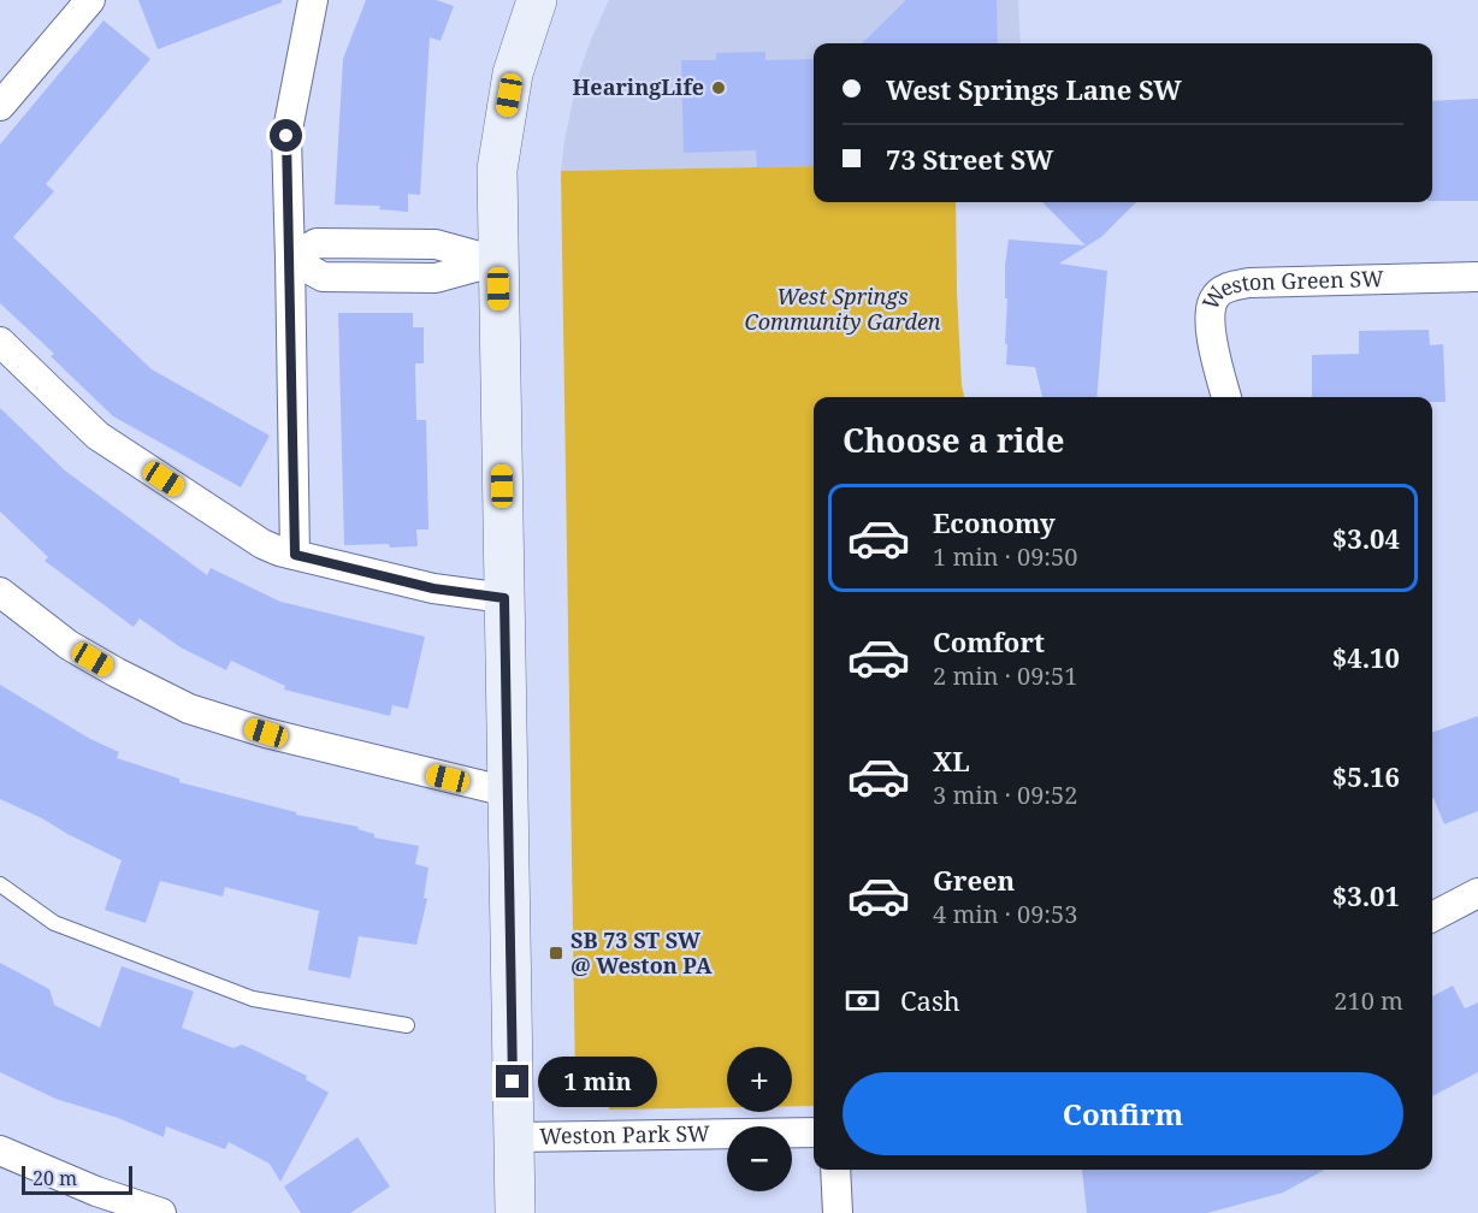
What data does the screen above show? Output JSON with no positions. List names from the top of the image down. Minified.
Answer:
{"streets":{"street":["Weston Green SW","Weston Park SW"]},"parks":["West Springs Community Garden"],"places":{"other":["HearingLife"],"transit":["SB 73 ST SW @ Weston PA"]},"scale_bar":"20 m","page":{"banner":["West Springs Lane SW","73 Street SW"],"heading":"Choose a ride","list":[{"name":"Economy","note":"1 min · 09:50","value":"$3.04"},{"name":"Comfort","note":"2 min · 09:51","value":"$4.10"},{"name":"XL","note":"3 min · 09:52","value":"$5.16"},{"name":"Green","note":"4 min · 09:53","value":"$3.01"}],"pay":["Cash","210 m"],"map_buttons":["+","−"],"bubble":"1 min","buttons":"Confirm","scale":"20 m"}}
